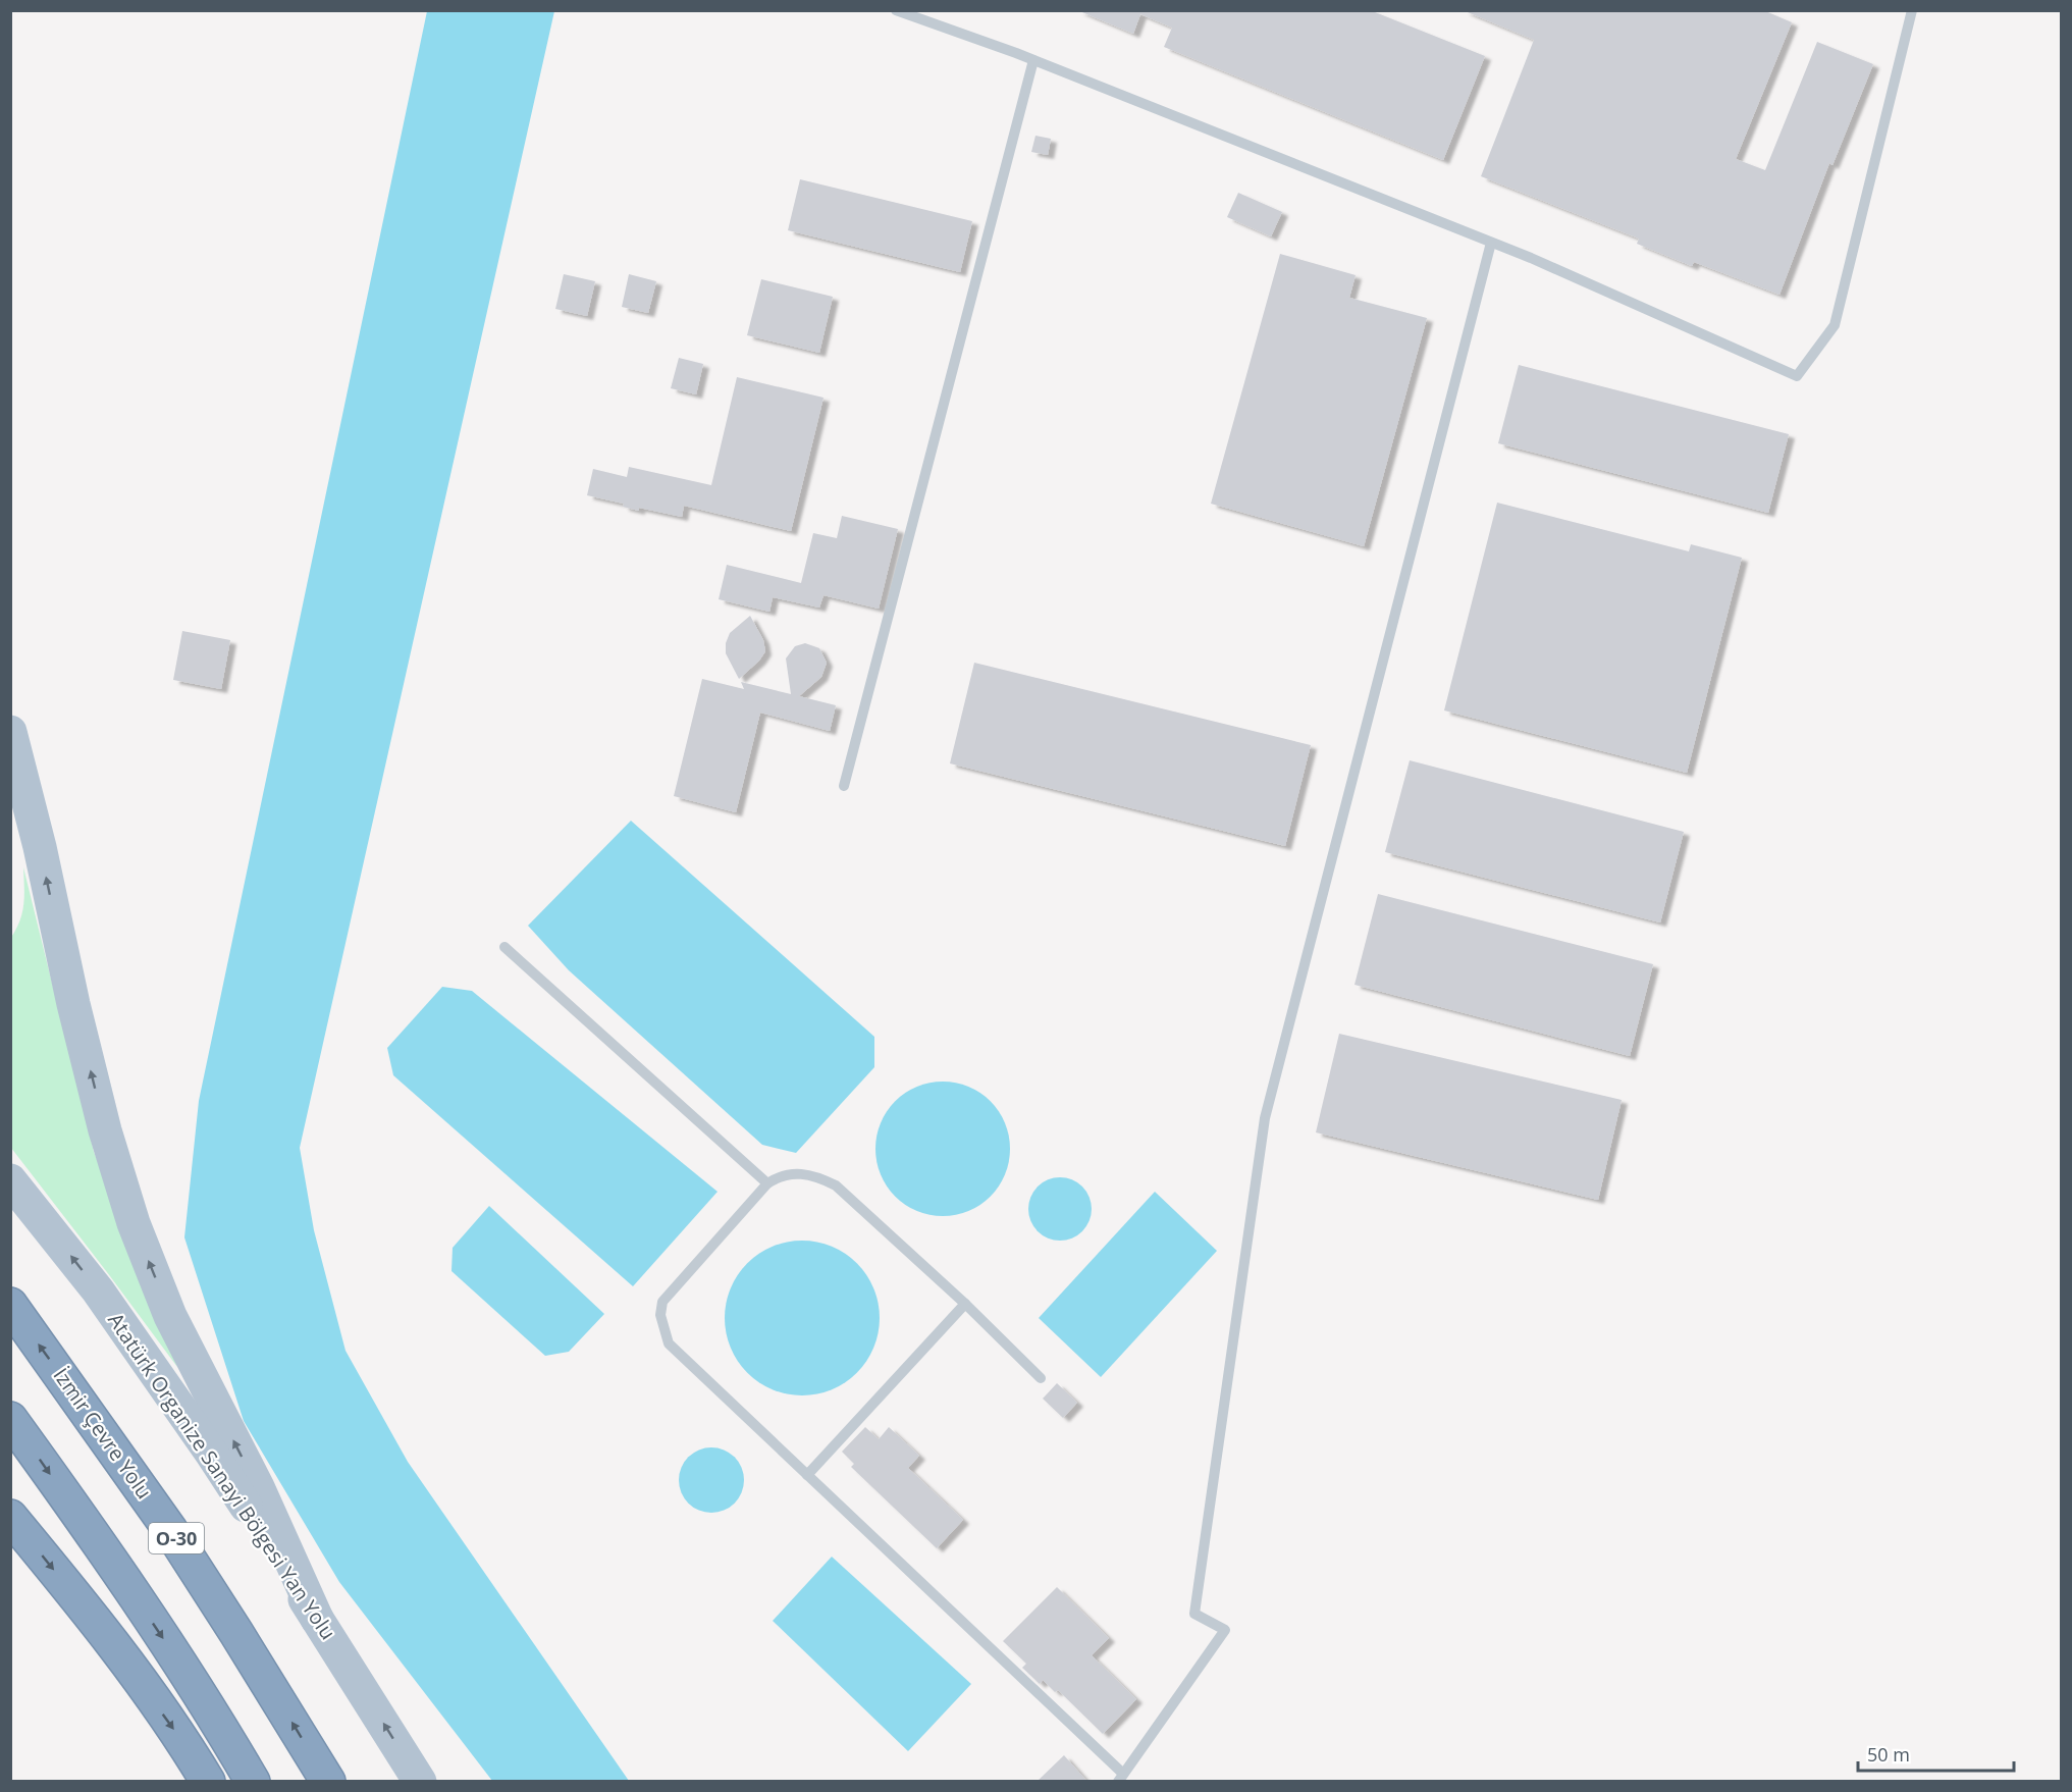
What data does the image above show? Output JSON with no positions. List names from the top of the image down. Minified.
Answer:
{"streets":{"highway":["İzmir Çevre Yolu","O-30"],"main road":["Atatürk Organize Sanayi Bölgesi Yan Yolu"]},"scale_bar":"50 m"}
